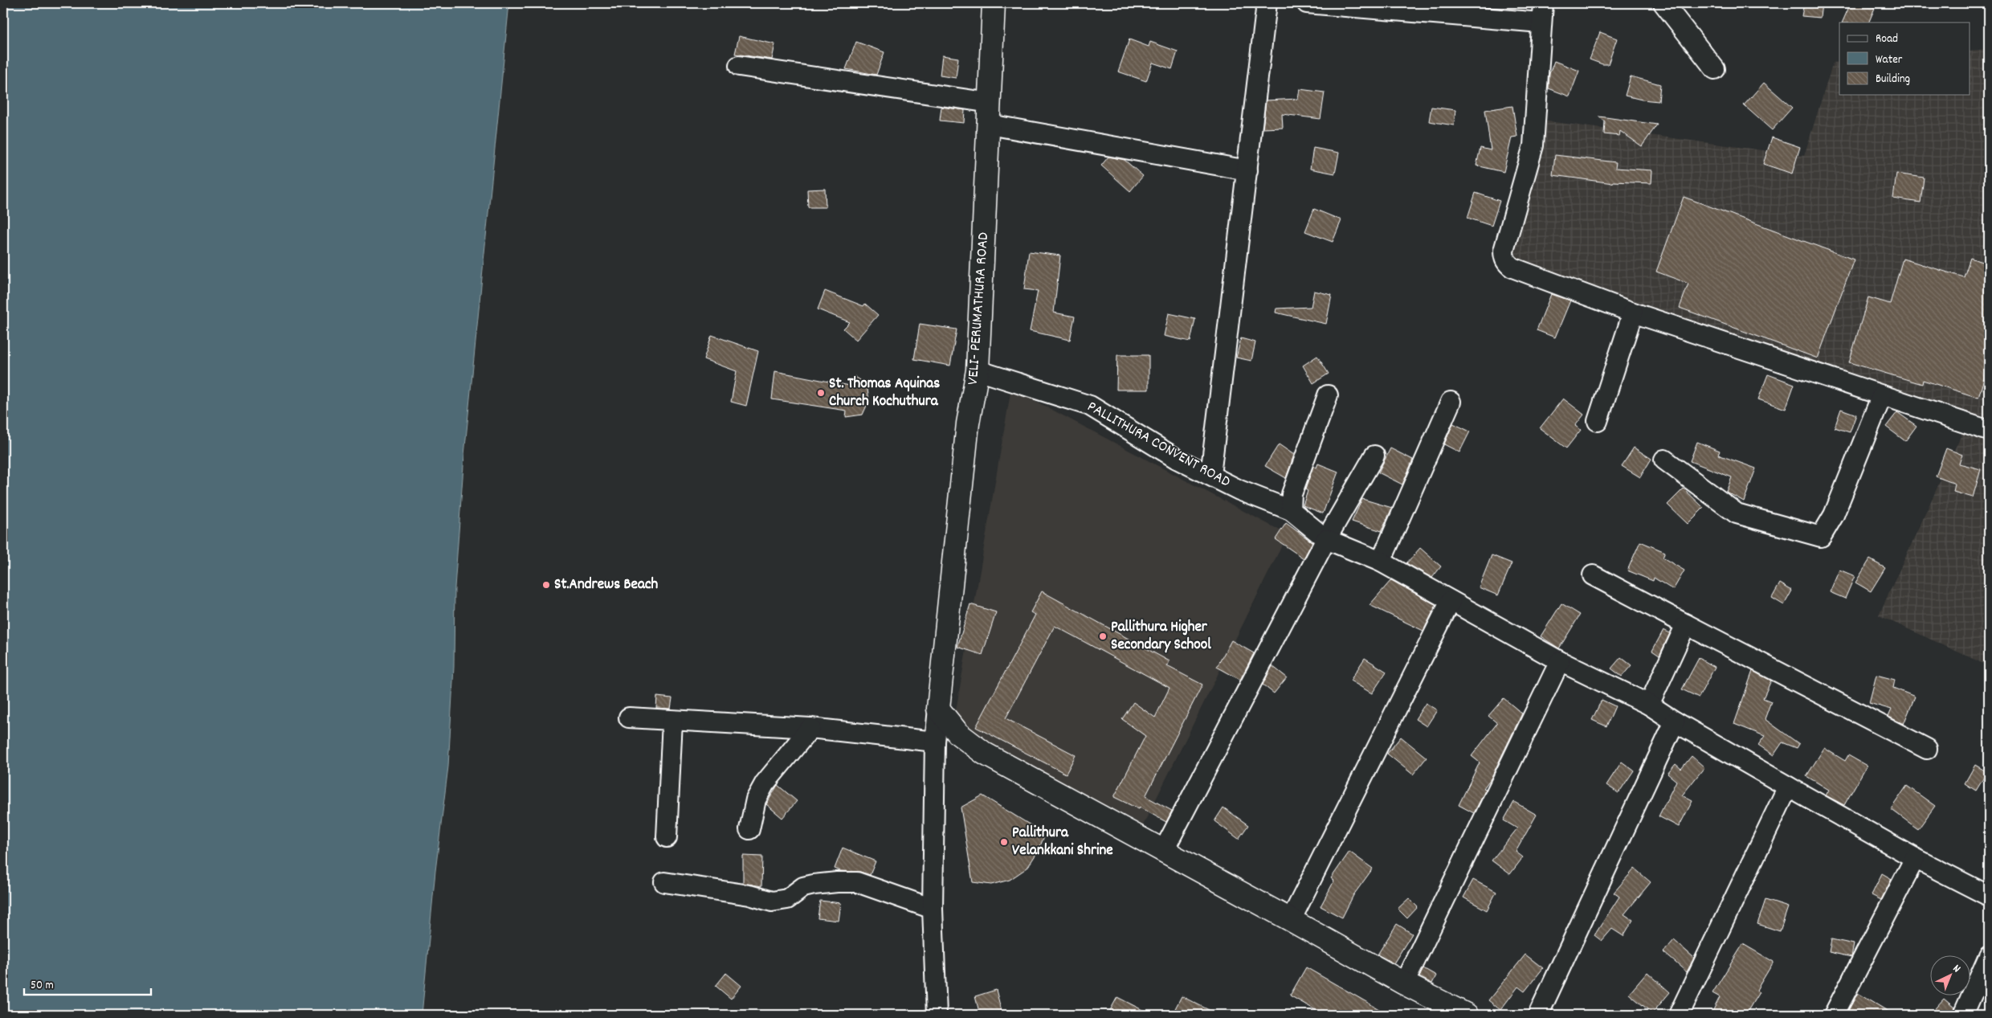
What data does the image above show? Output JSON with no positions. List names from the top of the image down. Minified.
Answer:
{"streets":{"main road":["VELI- PERUMATHURA ROAD"],"street":["PALLITHURA CONVENT ROAD"]},"crossings":[["VELI- PERUMATHURA ROAD","PALLITHURA CONVENT ROAD"]],"places":["St. Thomas Aquinas Church Kochuthura","St.Andrews Beach","Pallithura Higher Secondary School","Pallithura Velankkani Shrine"],"legend":["Road","Water","Building"],"scale_bar":"50 m","north":"top right"}
